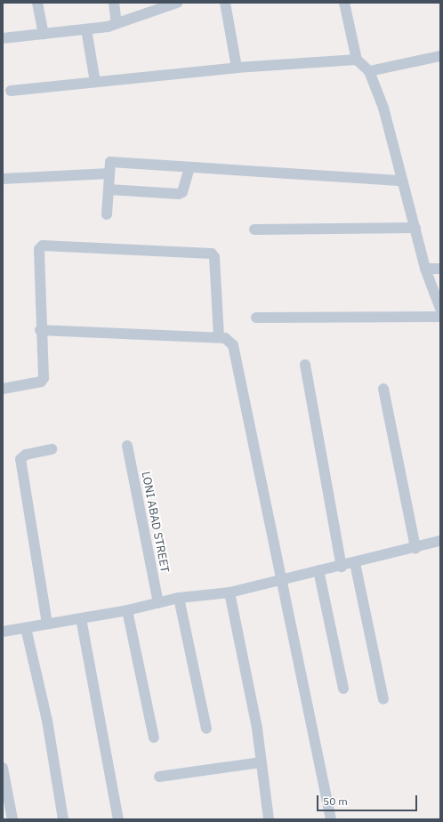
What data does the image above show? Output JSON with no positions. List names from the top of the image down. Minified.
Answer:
{"streets":{"street":["LONI ABAD STREET"]},"scale_bar":"50 m"}
